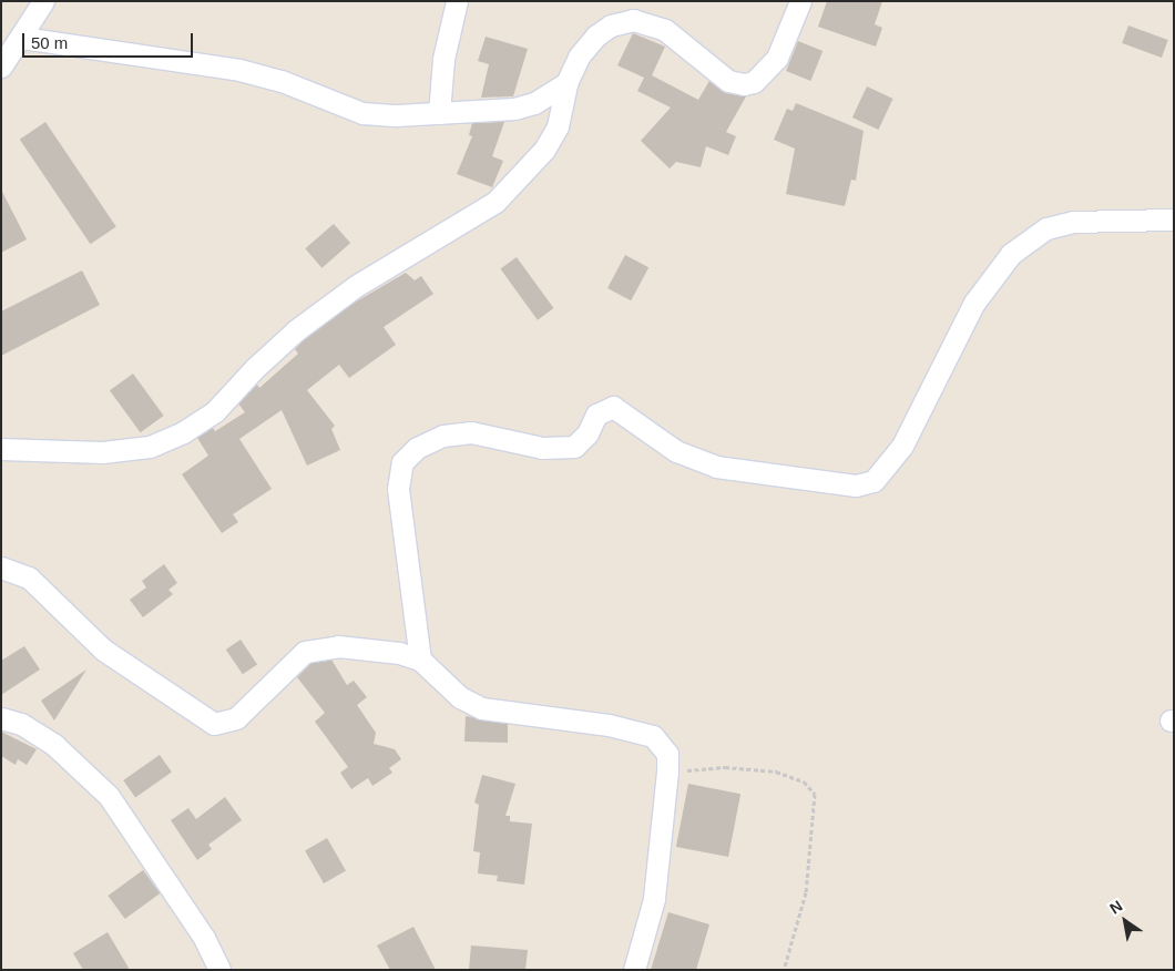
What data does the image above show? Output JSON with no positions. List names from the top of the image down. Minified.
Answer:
{"scale_bar":"50 m","north":"top left"}
